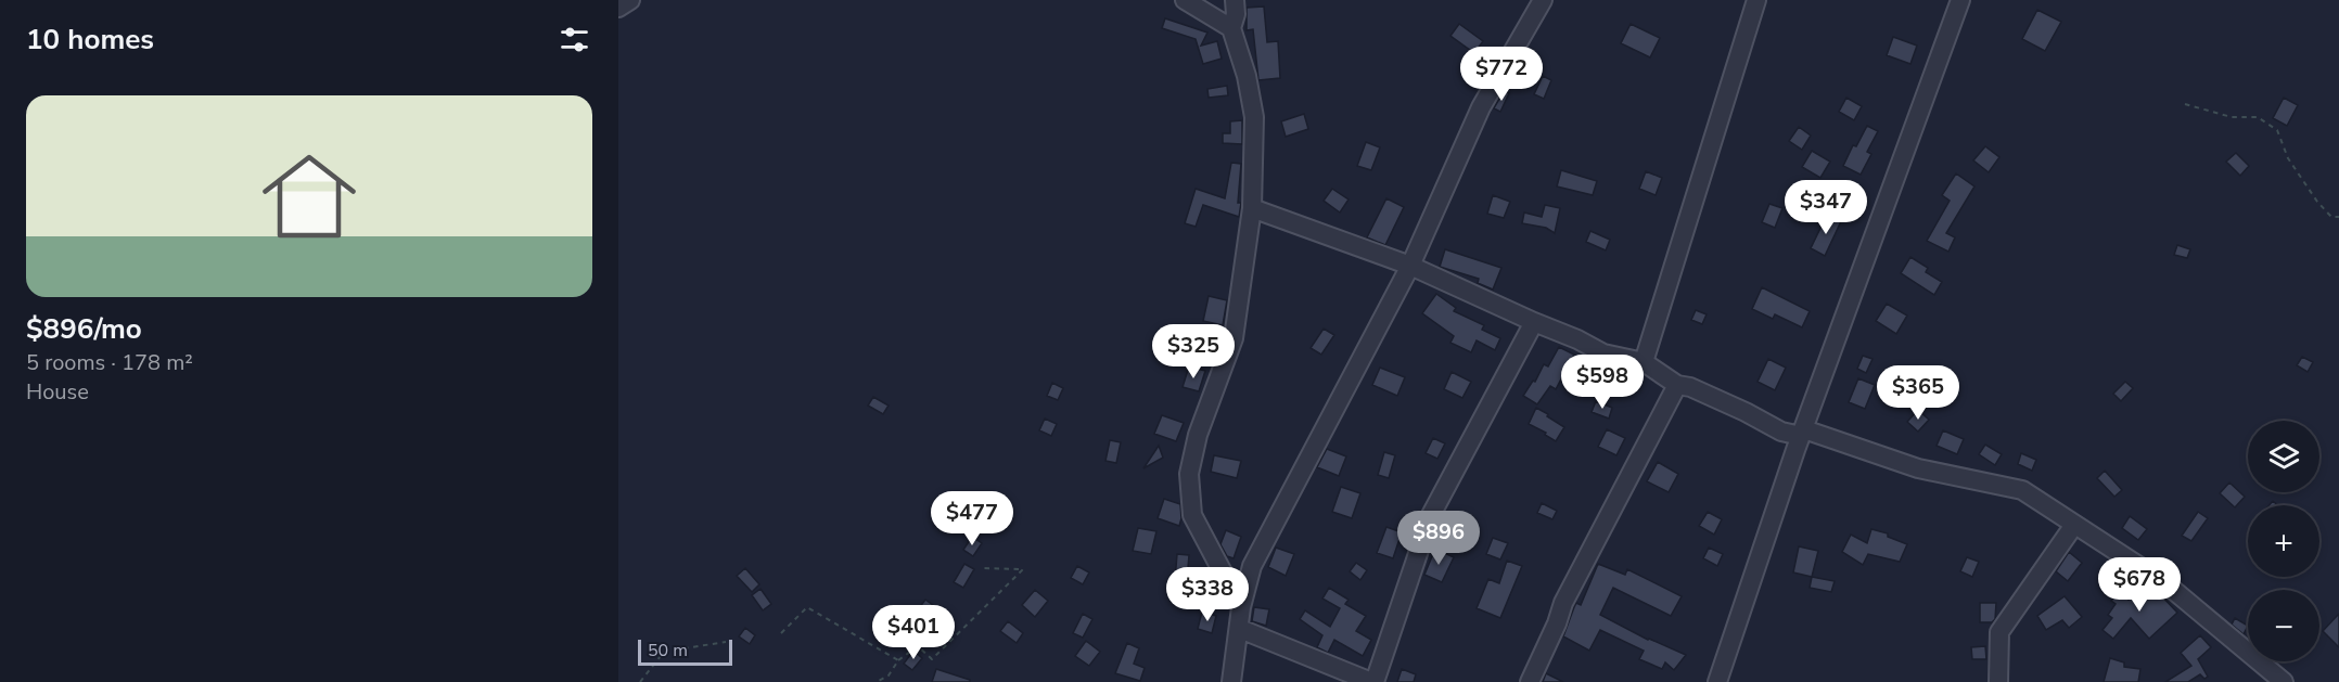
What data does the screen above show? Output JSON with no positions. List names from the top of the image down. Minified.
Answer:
{"scale_bar":"50 m","page":{"heading":"10 homes","price":["$772","$347","$325","$598","$365","$477","$896","$678","$338","$401"],"list":[{"name":"$896/mo","note":"5 rooms · 178 m² · House"}],"map_buttons":["+","−"],"scale":"50 m"}}
